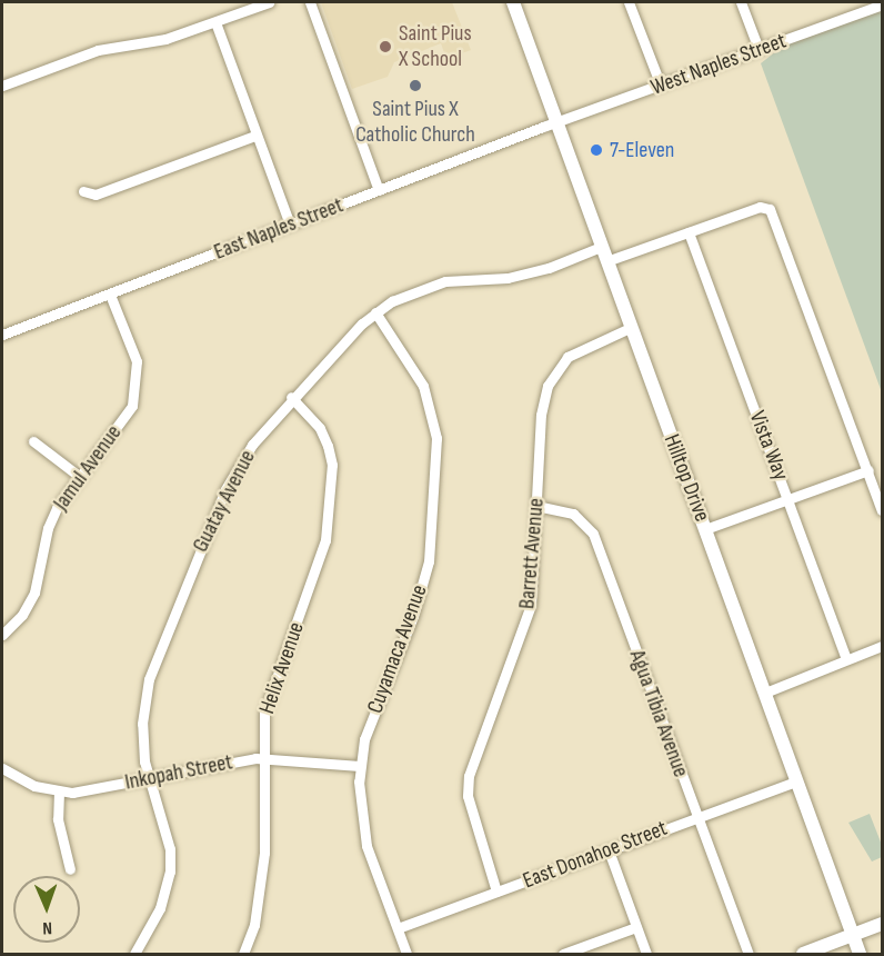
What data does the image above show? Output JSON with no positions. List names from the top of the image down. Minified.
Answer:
{"streets":{"main road":["Hilltop Drive"],"street":["West Naples Street","East Naples Street","Vista Way","Jamul Avenue","Guatay Avenue","Barrett Avenue","Cuyamaca Avenue","Helix Avenue","Agua Tibia Avenue","Inkopah Street","East Donahoe Street"]},"crossings":[["West Naples Street","East Naples Street"],["West Naples Street","Hilltop Drive"],["East Naples Street","Jamul Avenue"],["East Naples Street","Hilltop Drive"],["Hilltop Drive","Guatay Avenue"],["Hilltop Drive","Barrett Avenue"],["Hilltop Drive","East Donahoe Street"],["Guatay Avenue","Cuyamaca Avenue"],["Guatay Avenue","Helix Avenue"],["Guatay Avenue","Inkopah Street"],["Barrett Avenue","Agua Tibia Avenue"],["Barrett Avenue","East Donahoe Street"],["Cuyamaca Avenue","Inkopah Street"],["Cuyamaca Avenue","East Donahoe Street"],["Helix Avenue","Inkopah Street"],["Agua Tibia Avenue","East Donahoe Street"]],"places":["Saint Pius X School","Saint Pius X Catholic Church","7-Eleven"],"north":"bottom"}
